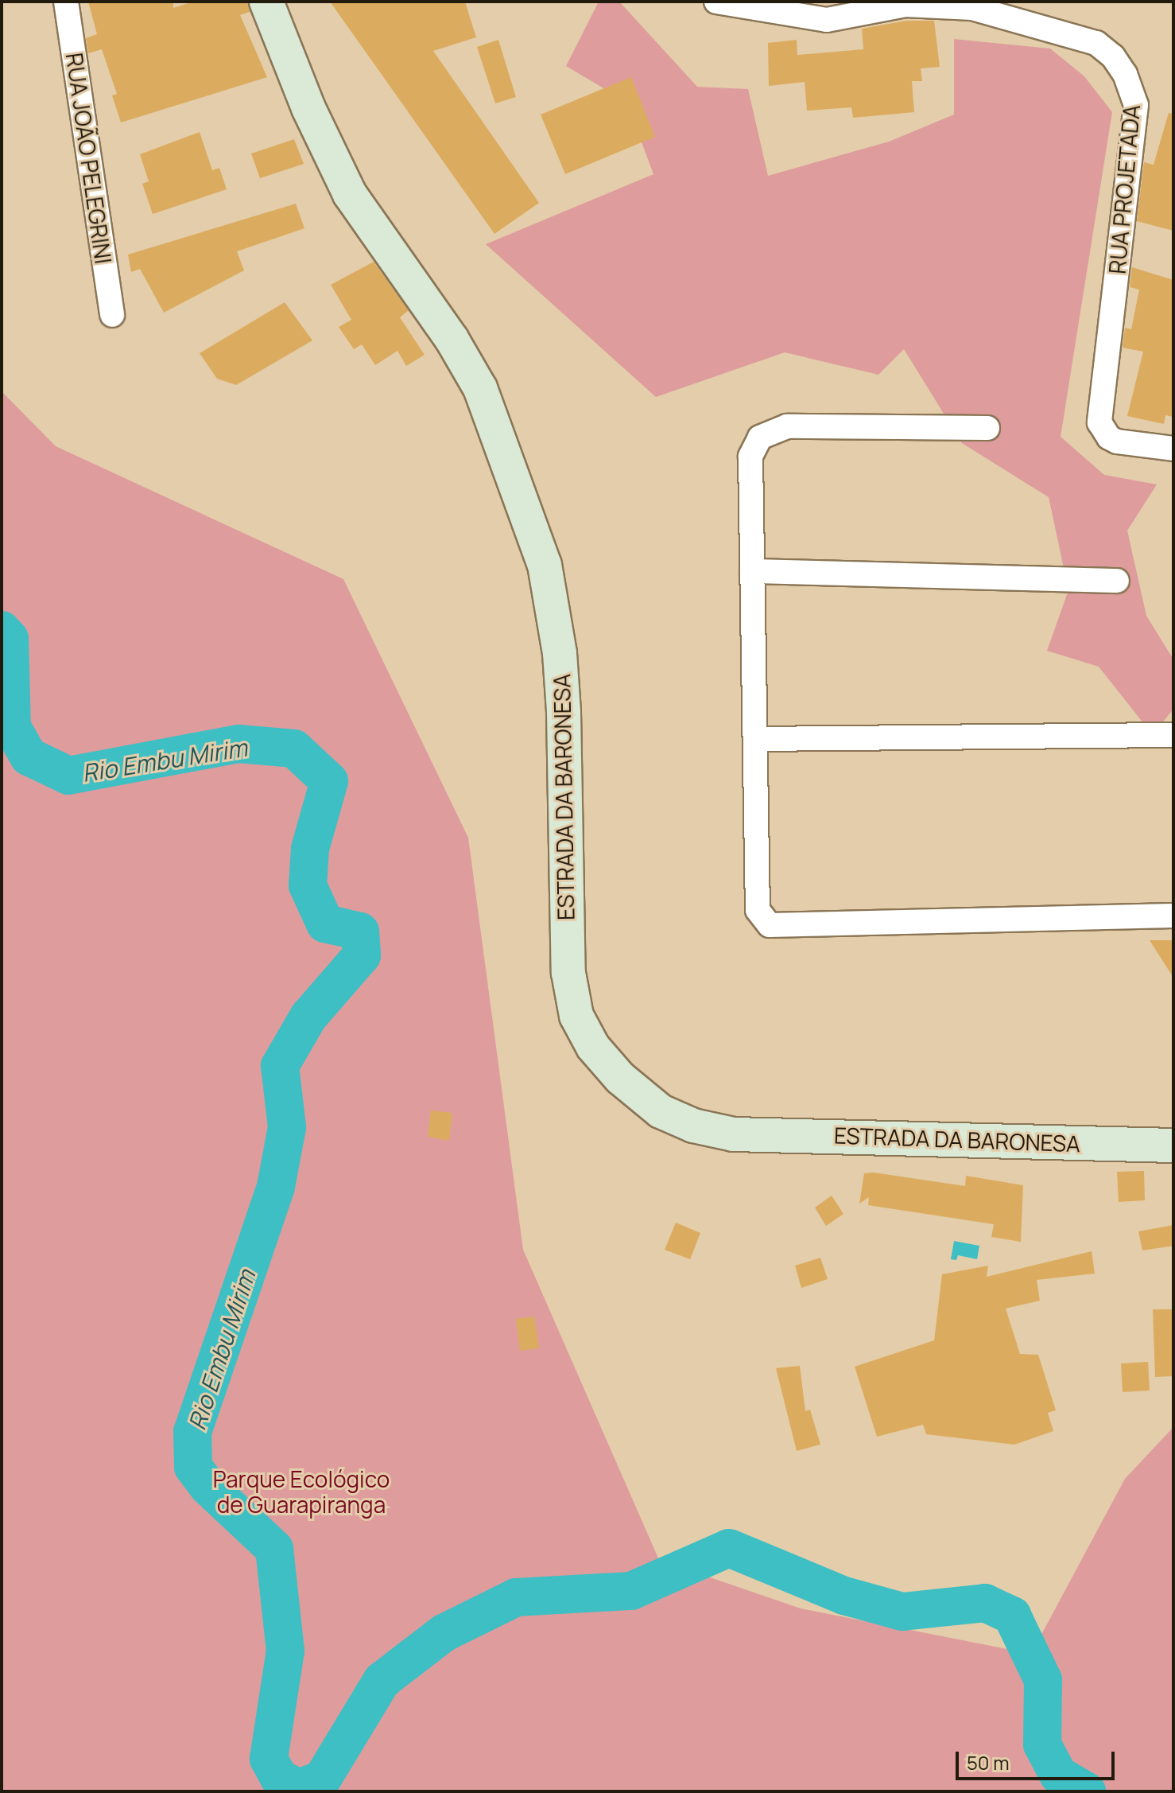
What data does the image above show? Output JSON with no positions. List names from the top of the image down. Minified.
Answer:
{"streets":{"main road":["ESTRADA DA BARONESA"],"street":["RUA JOÃO PELEGRINI","RUA PROJETADA"]},"water":["Rio Embu Mirim"],"parks":["Parque Ecológico de Guarapiranga"],"scale_bar":"50 m"}
